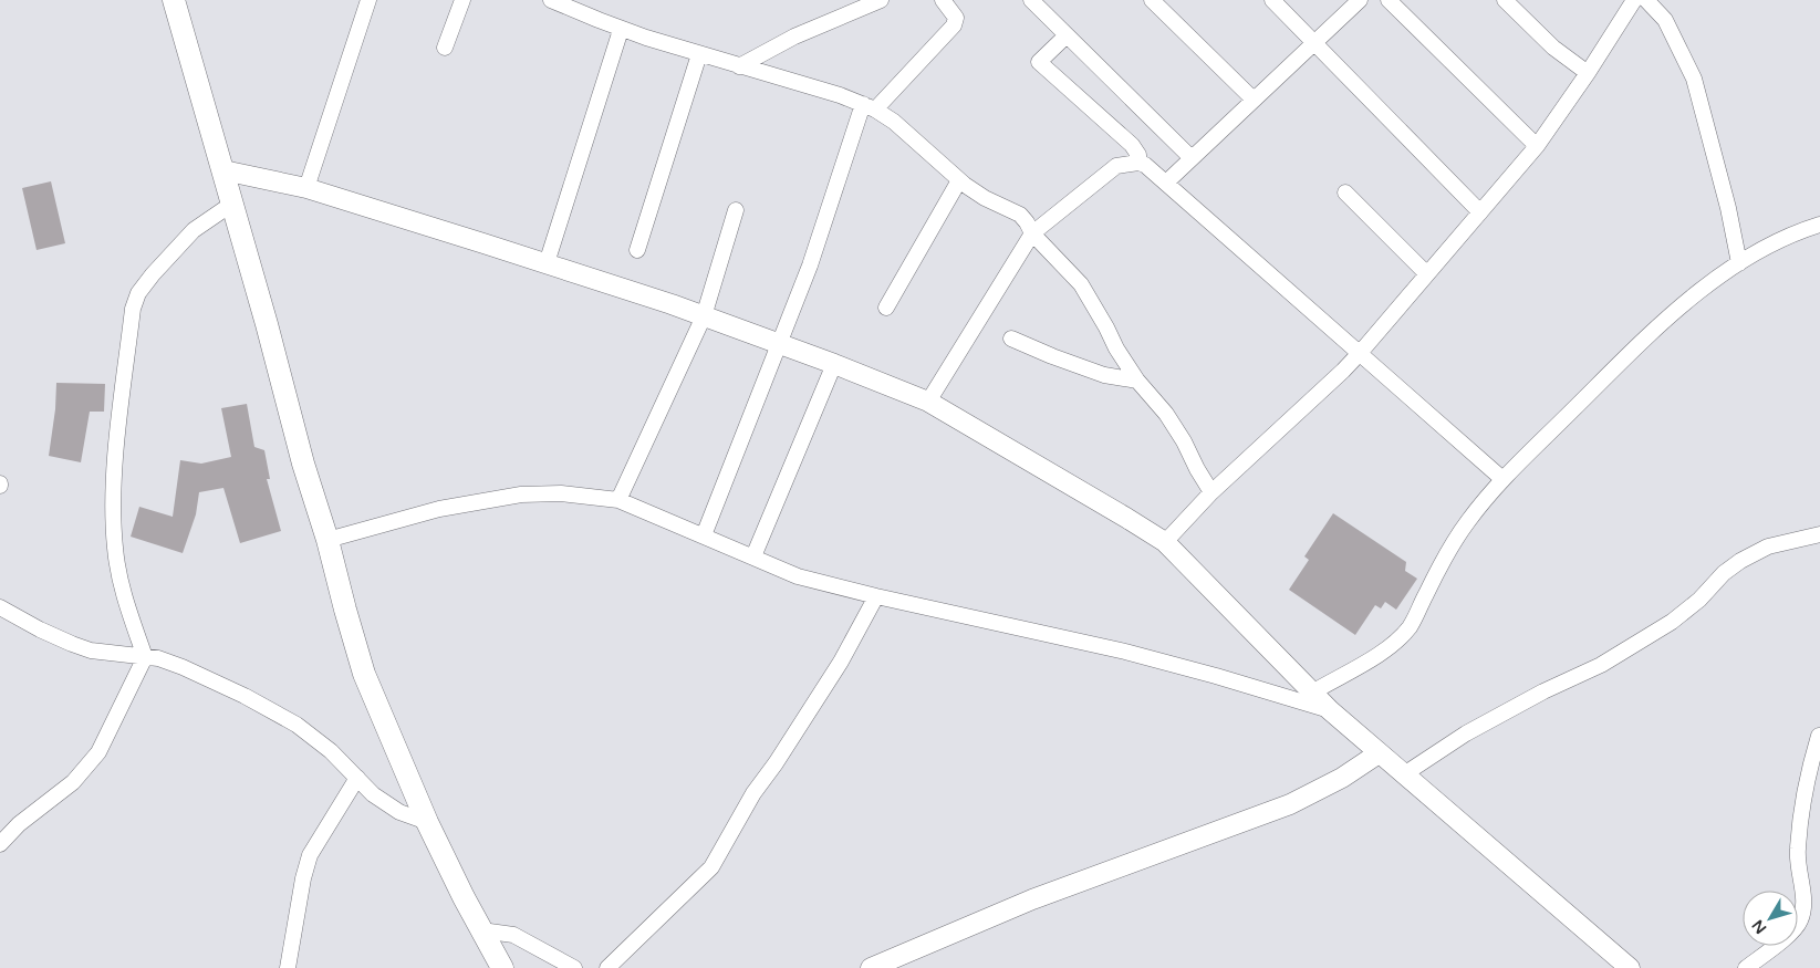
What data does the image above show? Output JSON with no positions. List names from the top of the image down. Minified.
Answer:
{"north":"bottom left"}
